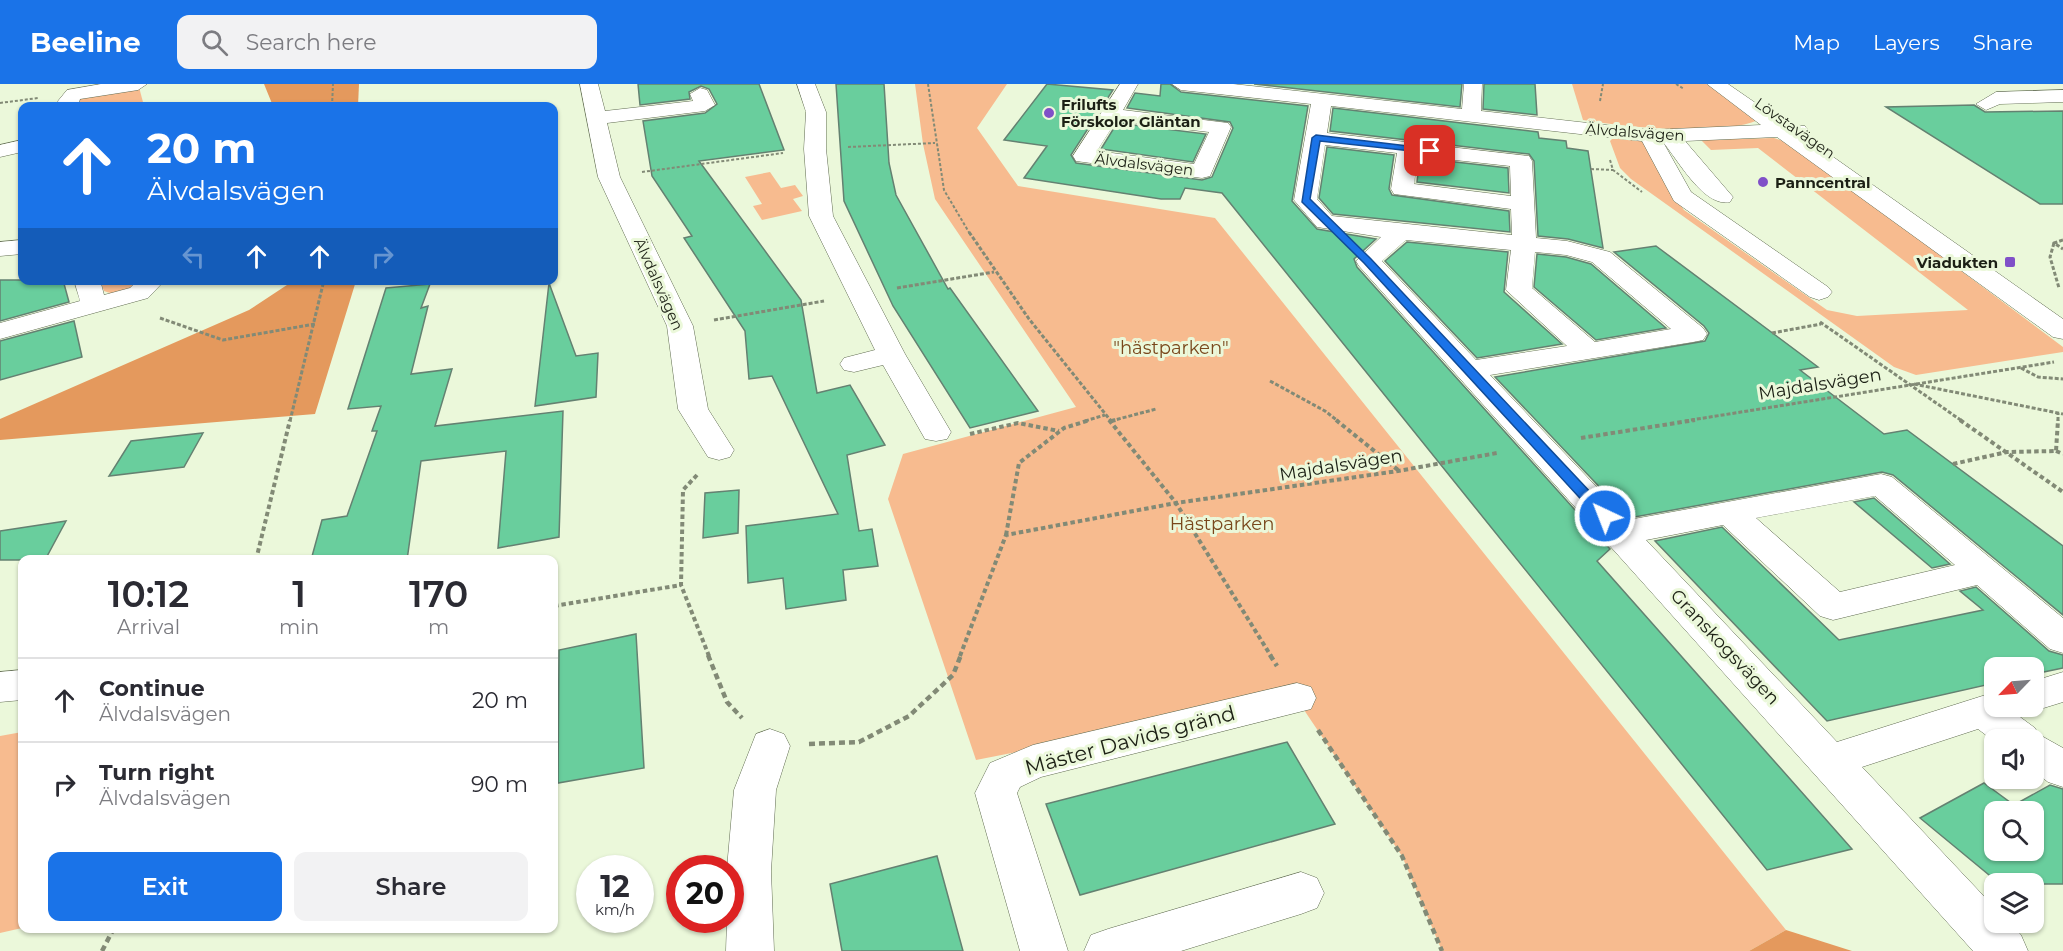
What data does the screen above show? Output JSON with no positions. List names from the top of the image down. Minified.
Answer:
{"streets":{"street":["Lövstavägen","Älvdalsvägen","Granskogsvägen","Mäster Davids gränd"],"path":["Majdalsvägen"]},"crossings":[["Lövstavägen","Älvdalsvägen"],["Majdalsvägen","Granskogsvägen"]],"parks":["\"hästparken\"","Hästparken"],"places":{"other":["Frilufts Förskolor Gläntan","Panncentral"],"transit":["Viadukten"]},"north":"bottom left","page":{"header":"Beeline","search":"Search here","nav":["Map","Layers","Share"],"turn":["20 m","Älvdalsvägen"],"eta":["10:12","Arrival","1","min","170","m"],"list":[{"name":"Continue","note":"Älvdalsvägen","value":"20 m"},{"name":"Turn right","note":"Älvdalsvägen","value":"90 m"}],"buttons":["Exit","Share"],"speed":"12 km/h","limit":"20"}}
